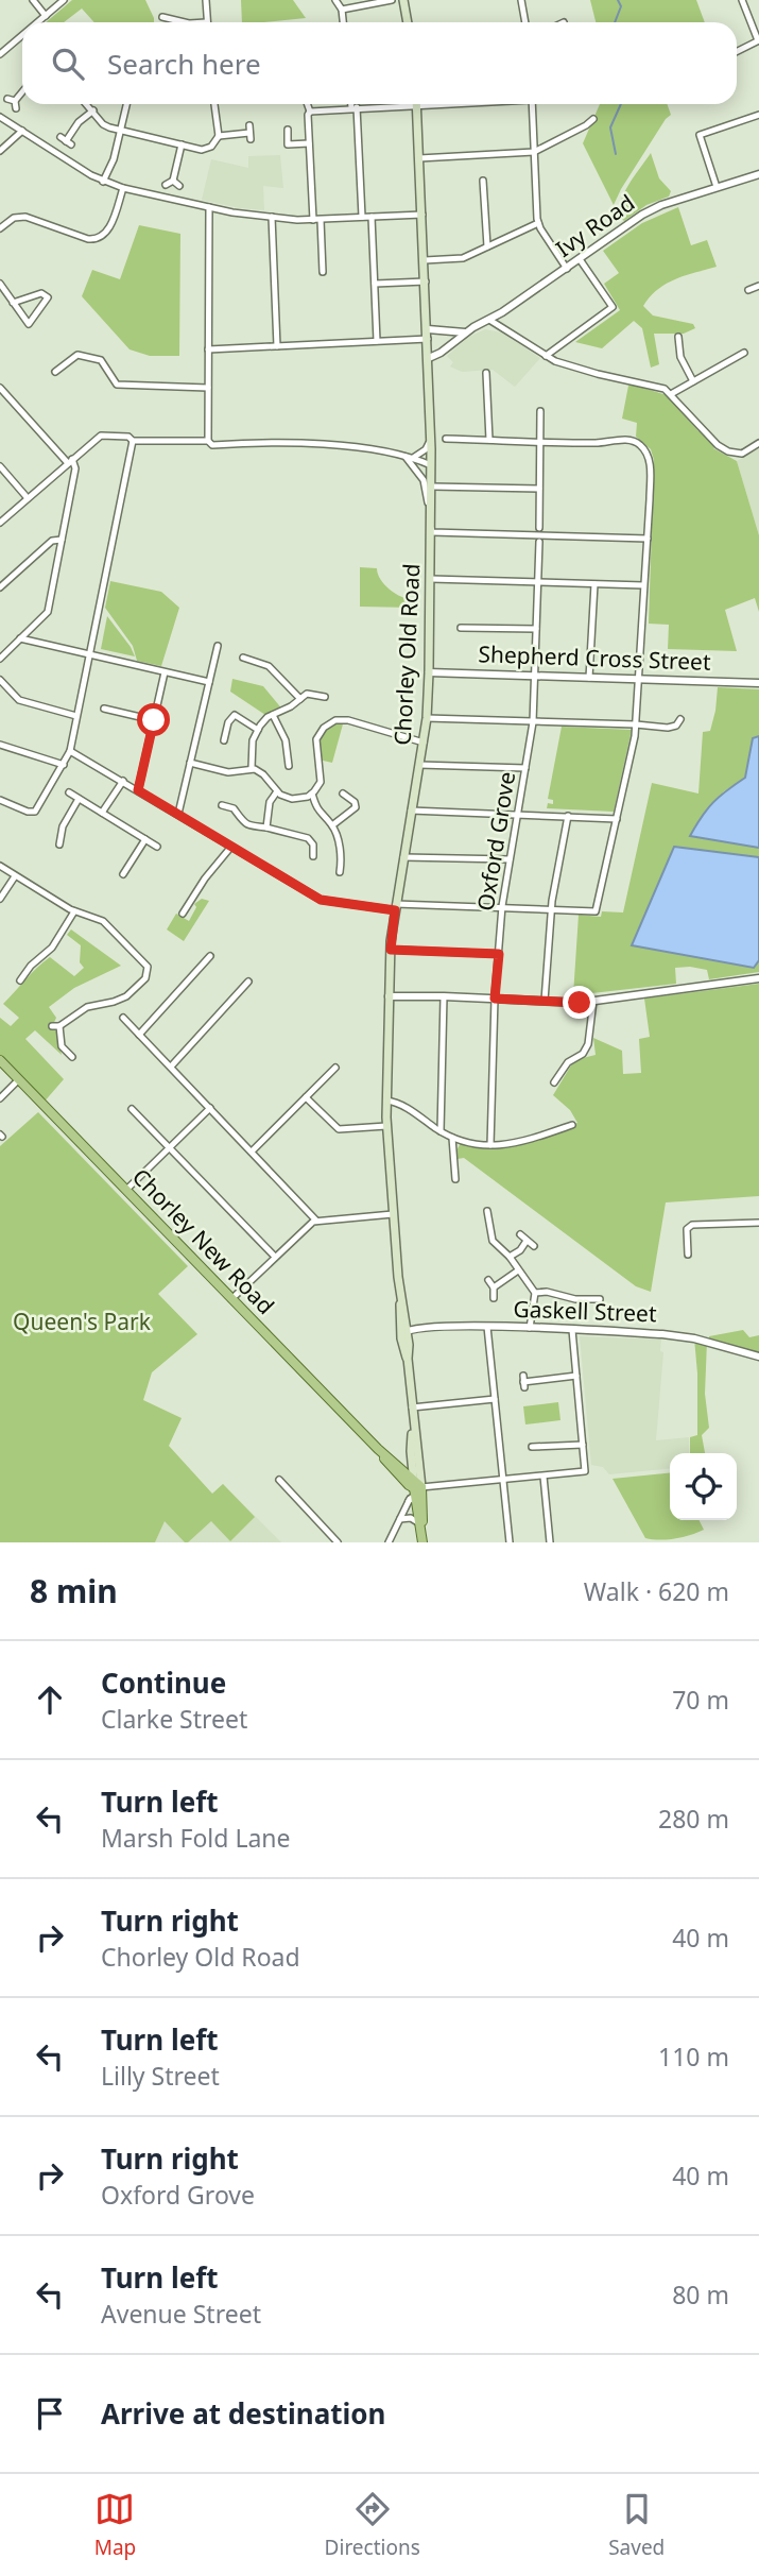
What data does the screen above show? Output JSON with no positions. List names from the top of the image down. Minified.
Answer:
{"streets":{"main road":["Chorley Old Road","Chorley New Road"],"street":["Ivy Road","Shepherd Cross Street","Oxford Grove","Gaskell Street"]},"crossings":[["Ivy Road","Chorley Old Road"],["Chorley Old Road","Shepherd Cross Street"],["Chorley Old Road","Chorley New Road"],["Chorley Old Road","Gaskell Street"],["Shepherd Cross Street","Oxford Grove"]],"parks":["Queen's Park"],"page":{"search":"Search here","heading":["8 min","Walk · 620 m"],"list":[["Continue","Clarke Street","70 m"],["Turn left","Marsh Fold Lane","280 m"],["Turn right","Chorley Old Road","40 m"],["Turn left","Lilly Street","110 m"],["Turn right","Oxford Grove","40 m"],["Turn left","Avenue Street","80 m"],"Arrive at destination"],"nav":["Map","Directions","Saved"]}}
